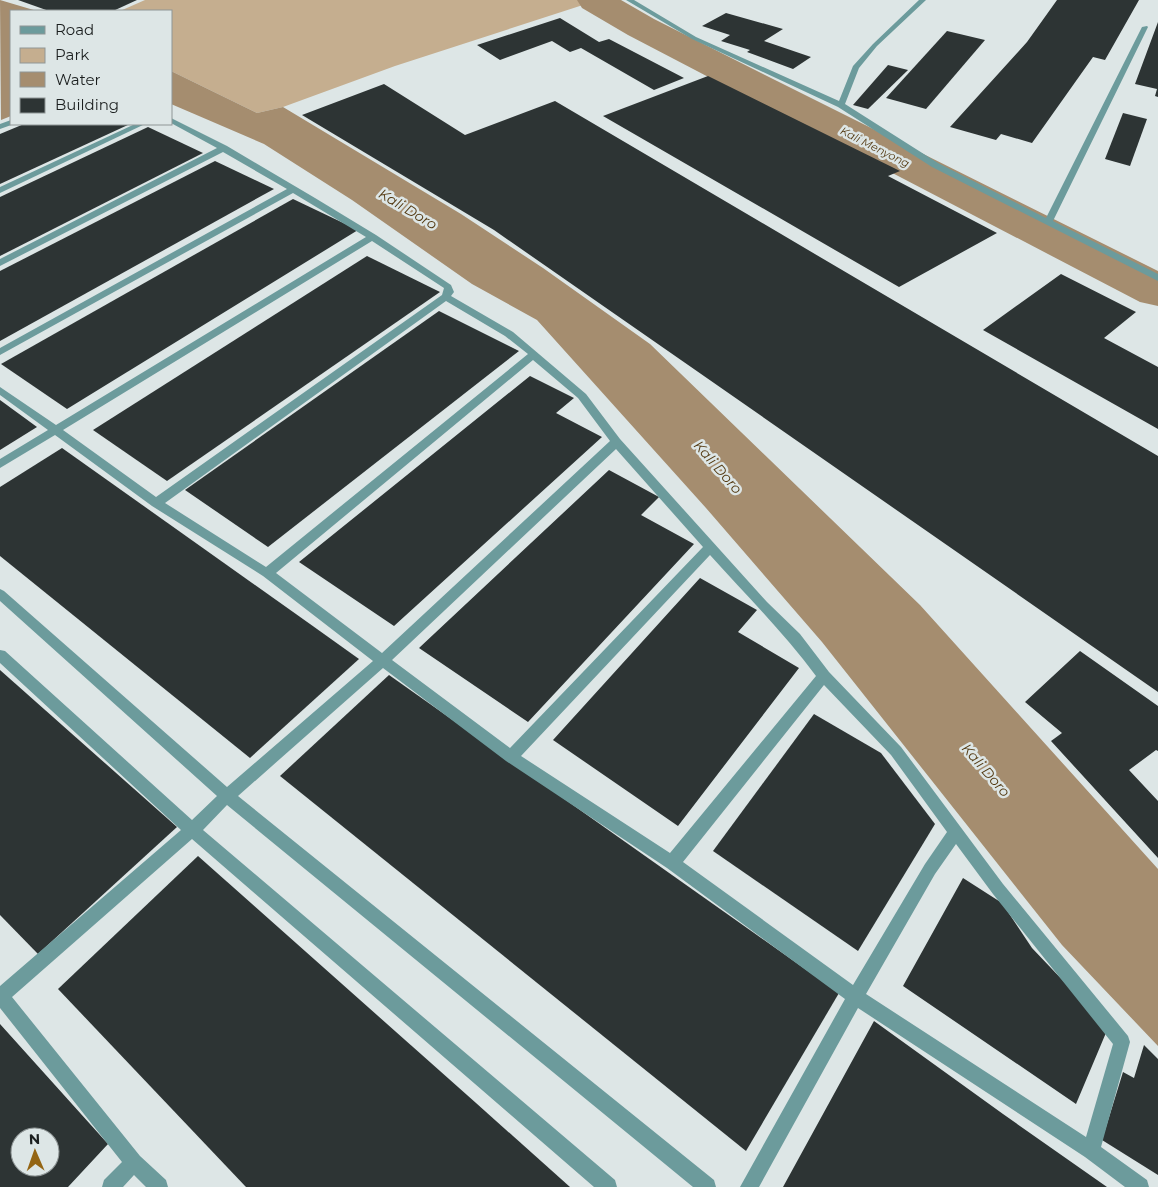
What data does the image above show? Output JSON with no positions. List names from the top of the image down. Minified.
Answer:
{"water":["Kali Menyong","Kali Doro"],"legend":["Road","Park","Water","Building"],"north":"top"}
